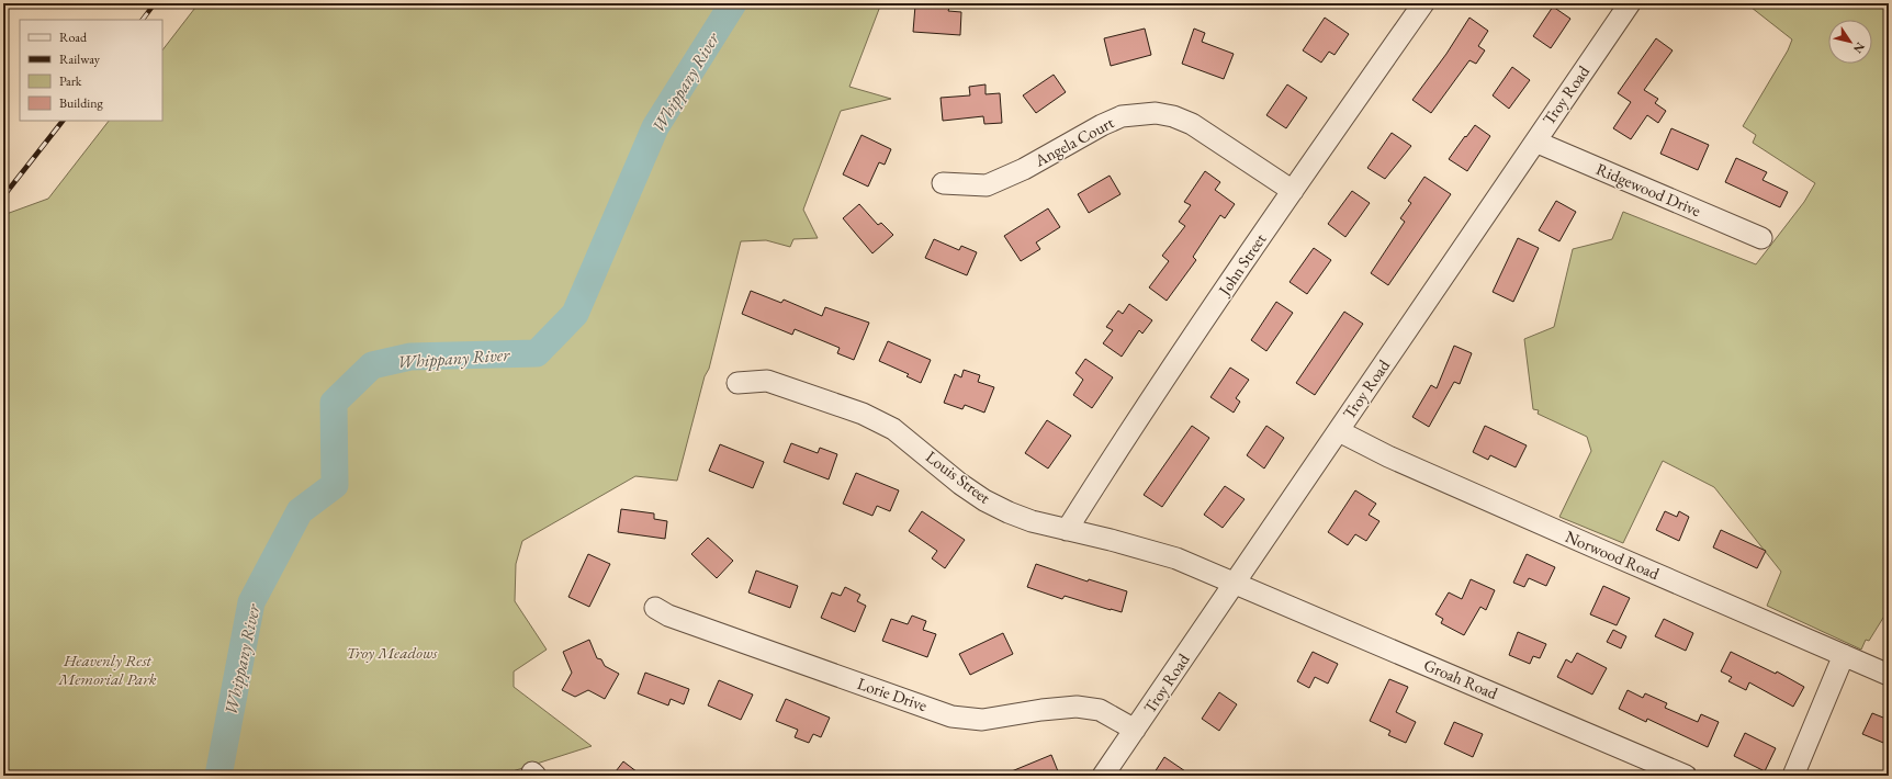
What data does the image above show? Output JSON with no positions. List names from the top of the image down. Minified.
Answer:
{"streets":{"street":["Troy Road","Angela Court","Ridgewood Drive","John Street","Louis Street","Norwood Road","Groah Road","Lorie Drive"]},"crossings":[["Troy Road","Ridgewood Drive"],["Troy Road","Louis Street"],["Troy Road","Norwood Road"],["Troy Road","Groah Road"],["Troy Road","Lorie Drive"],["Angela Court","John Street"],["John Street","Louis Street"],["Louis Street","Groah Road"]],"water":["Whippany River"],"parks":["Troy Meadows","Heavenly Rest Memorial Park"],"legend":["Road","Railway","Park","Building"],"north":"bottom right"}
